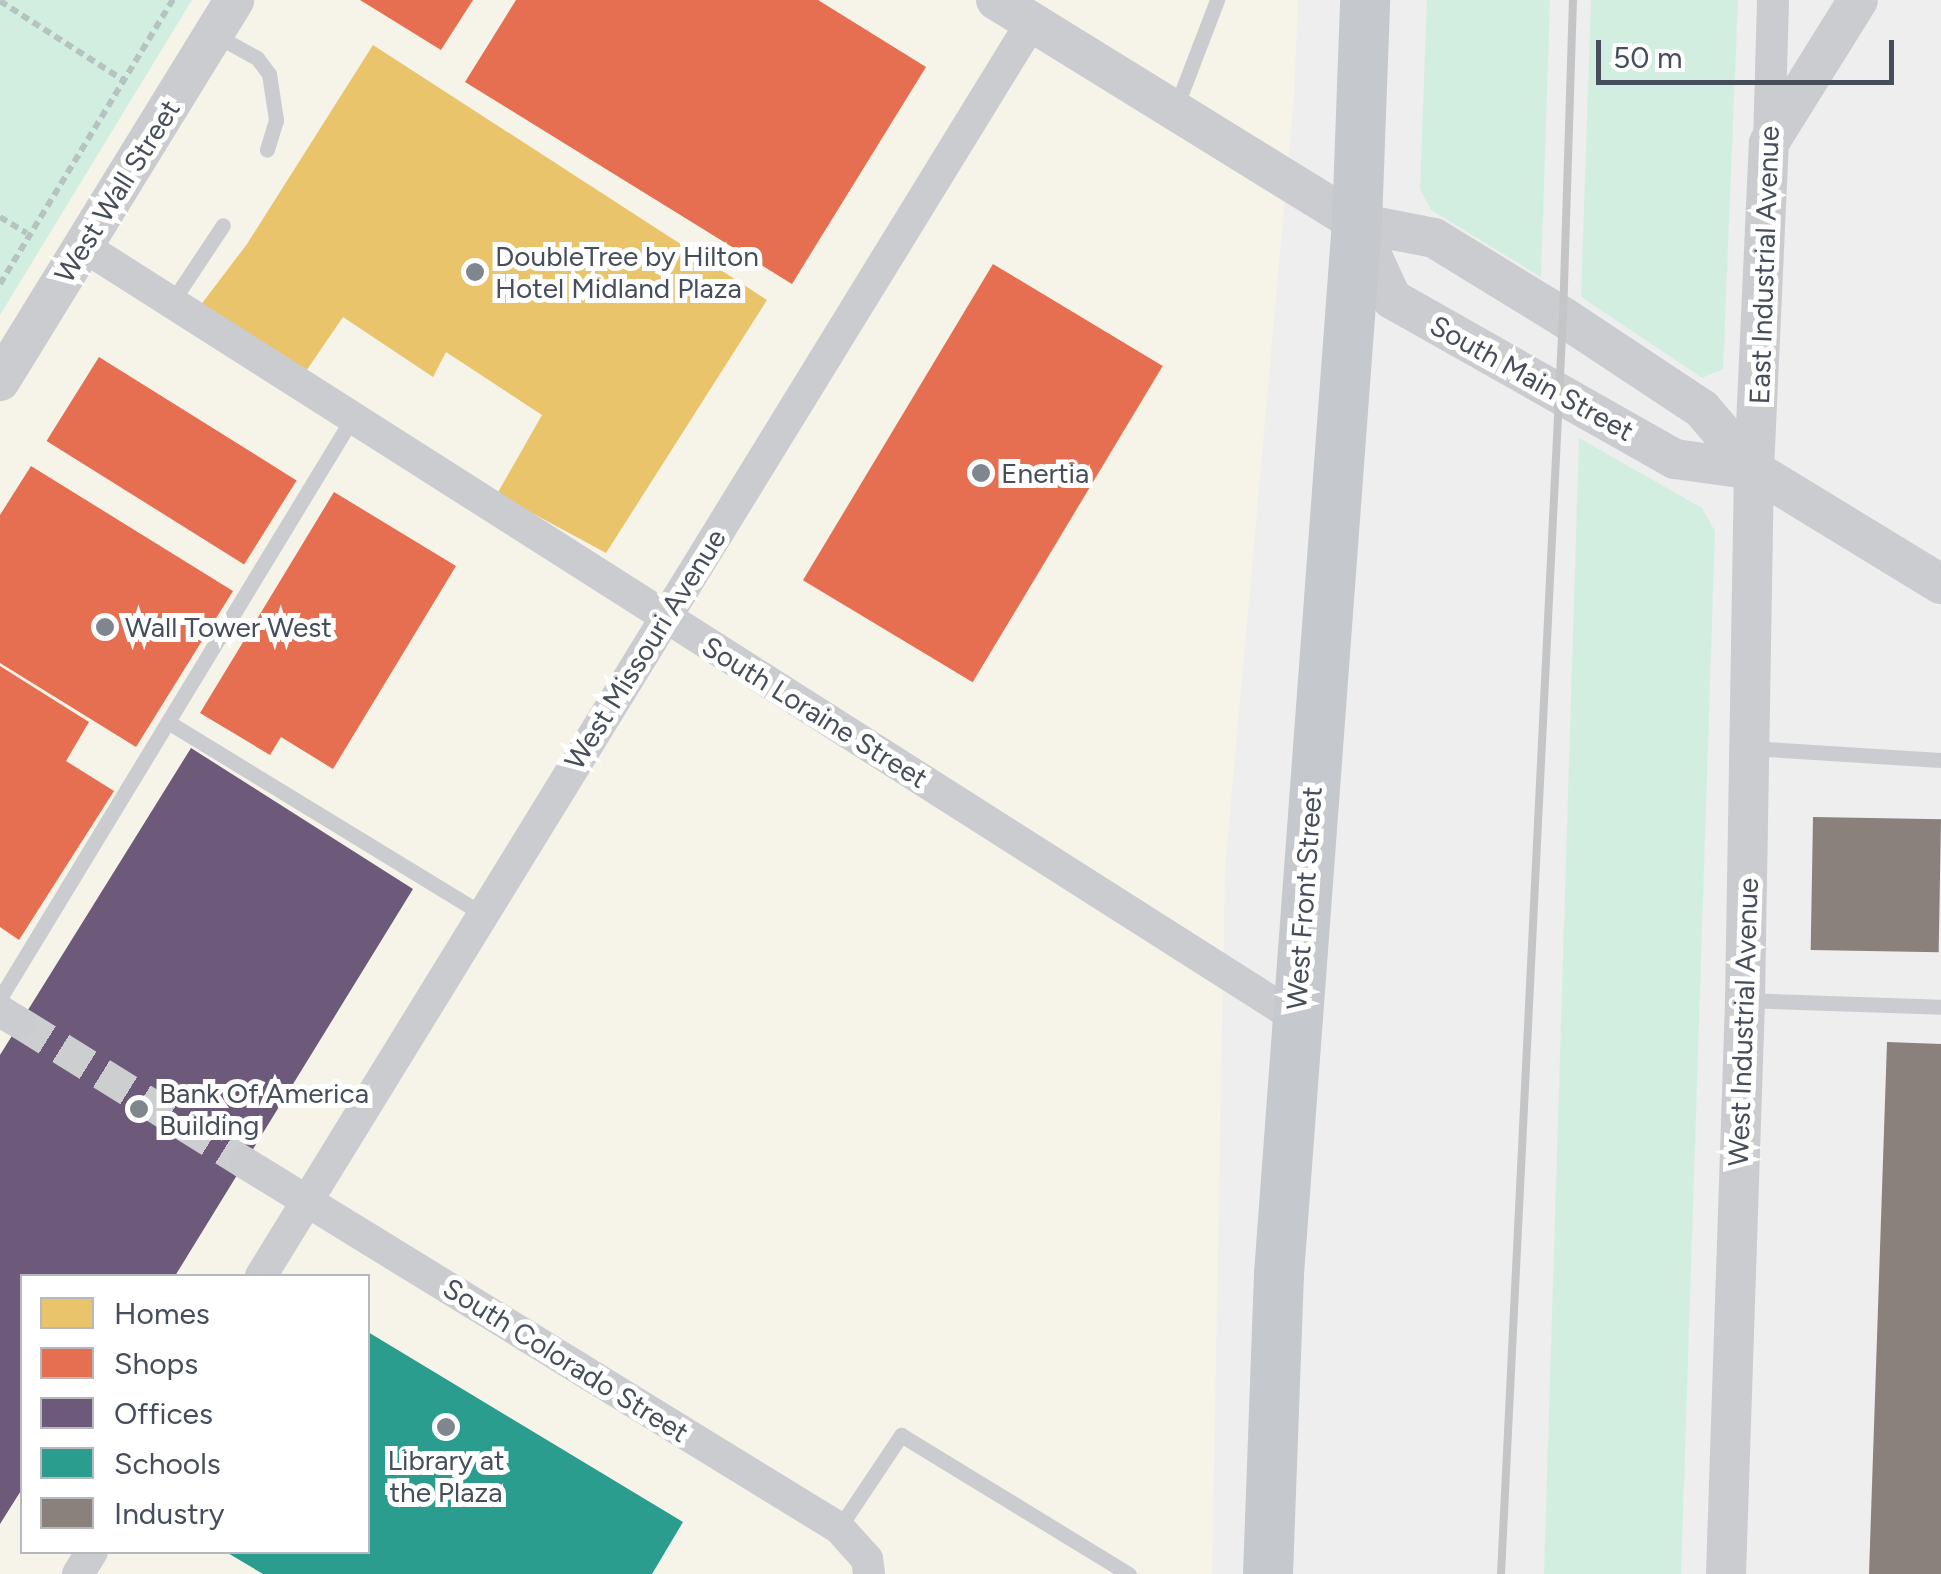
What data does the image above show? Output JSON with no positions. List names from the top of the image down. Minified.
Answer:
{"streets":{"main road":["West Front Street"],"street":["West Wall Street","East Industrial Avenue","South Main Street","West Missouri Avenue","South Loraine Street","West Industrial Avenue","South Colorado Street"]},"crossings":[["West Wall Street","South Loraine Street"],["East Industrial Avenue","South Main Street"],["East Industrial Avenue","West Industrial Avenue"],["South Main Street","West Missouri Avenue"],["South Main Street","West Front Street"],["South Main Street","West Industrial Avenue"],["West Missouri Avenue","South Loraine Street"],["West Missouri Avenue","South Colorado Street"],["South Loraine Street","West Front Street"]],"places":["DoubleTree by Hilton Hotel Midland Plaza","Enertia","Wall Tower West","Bank Of America Building","Library at the Plaza"],"legend":["Homes","Shops","Offices","Schools","Industry"],"scale_bar":"50 m"}
